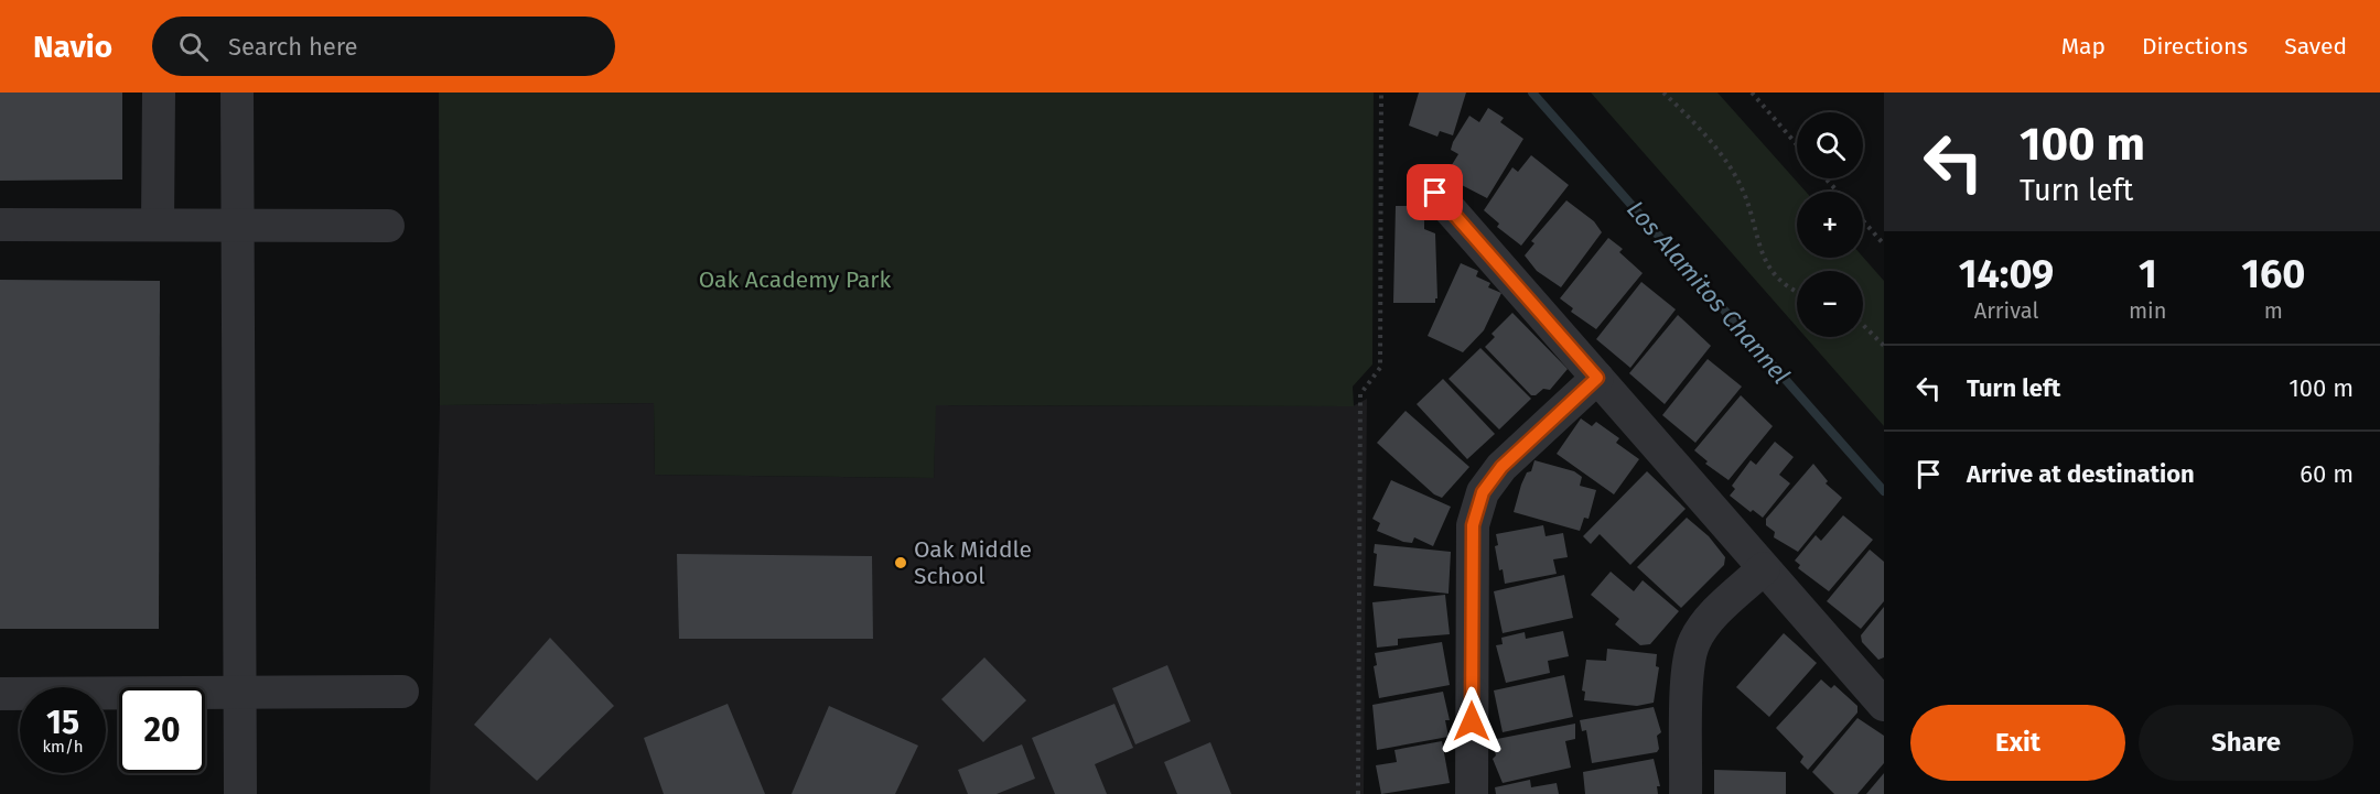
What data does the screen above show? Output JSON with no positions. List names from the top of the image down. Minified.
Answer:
{"water":["Los Alamitos Channel"],"parks":["Oak Academy Park"],"places":["Oak Middle School"],"page":{"header":"Navio","search":"Search here","nav":["Map","Directions","Saved"],"turn":["100 m","Turn left"],"map_buttons":["+","−"],"eta":["14:09","Arrival","1","min","160","m"],"list":[{"name":"Turn left","value":"100 m"},{"name":"Arrive at destination","value":"60 m"}],"speed":"15 km/h","limit":"20","buttons":["Exit","Share"]}}
